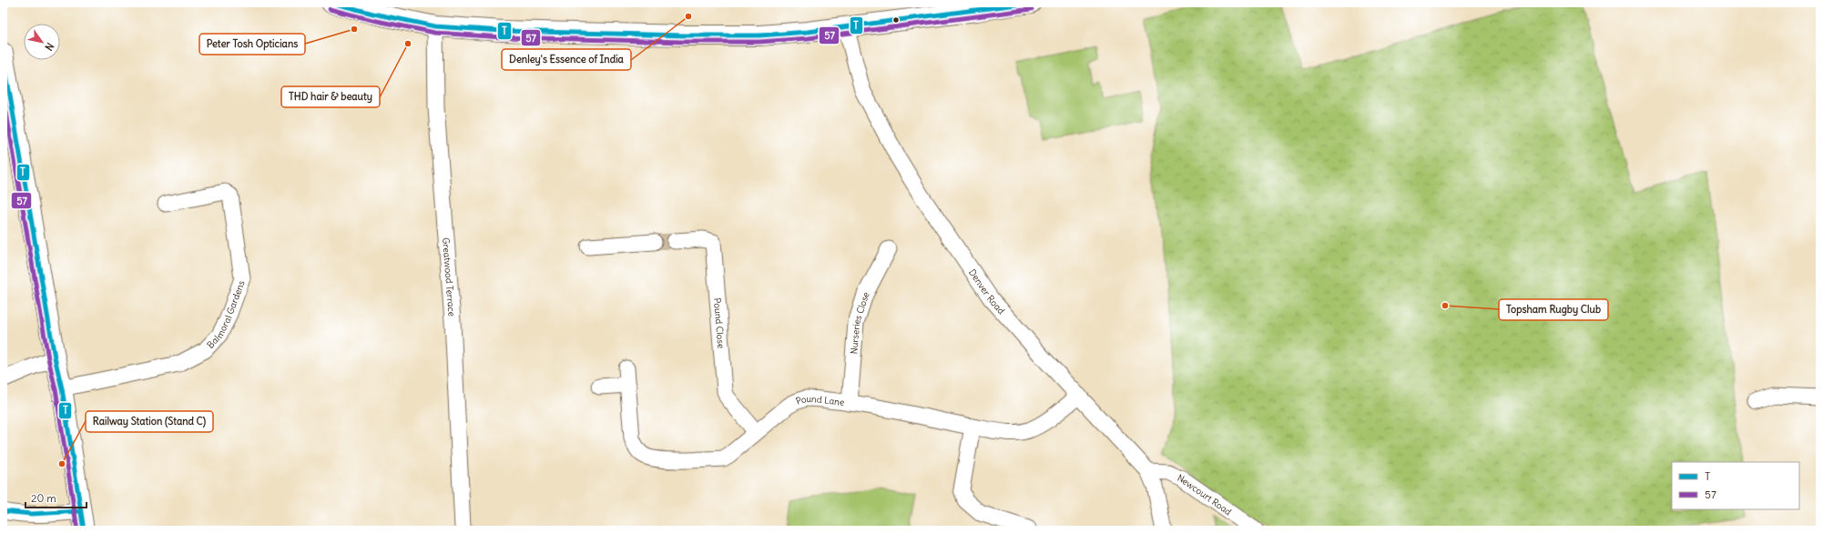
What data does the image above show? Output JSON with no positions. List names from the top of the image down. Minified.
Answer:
{"streets":{"street":["Greatwood Terrace","Denver Road","Balmoral Gardens","Pound Close","Nurseries Close","Pound Lane","Newcourt Road"]},"crossings":[["Denver Road","Pound Lane"],["Denver Road","Newcourt Road"],["Pound Close","Pound Lane"],["Nurseries Close","Pound Lane"]],"places":["Denley's Essence of India","Peter Tosh Opticians","THD hair & beauty","Topsham Rugby Club","Railway Station (Stand C)"],"lines":["transit line T","transit line 57"],"legend":["T","57"],"scale_bar":"20 m","north":"bottom right"}
